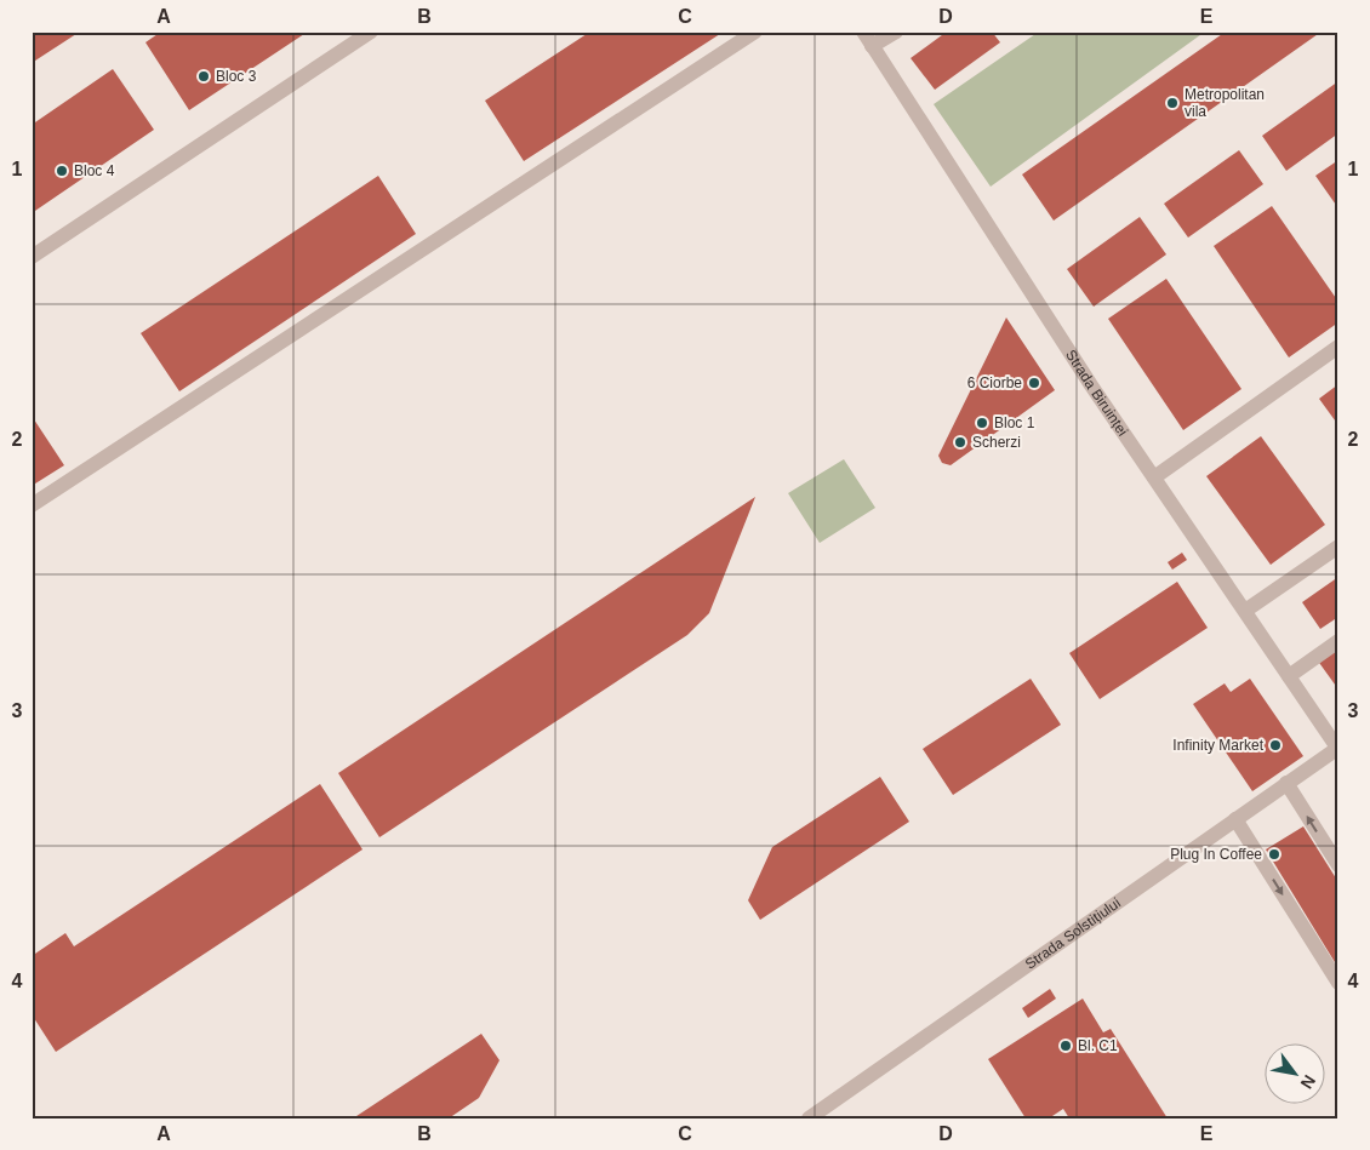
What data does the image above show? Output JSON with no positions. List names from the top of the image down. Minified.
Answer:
{"streets":{"street":["Strada Biruinței","Strada Solstițiului"]},"crossings":[["Strada Biruinței","Strada Solstițiului"]],"places":["Bloc 3","Metropolitan vila","Bloc 4","6 Ciorbe","Bloc 1","Scherzi","Infinity Market","Plug In Coffee","Bl. C1"],"north":"bottom right","grid":{"columns":["A","B","C","D","E"],"rows":["1","2","3","4"]}}
